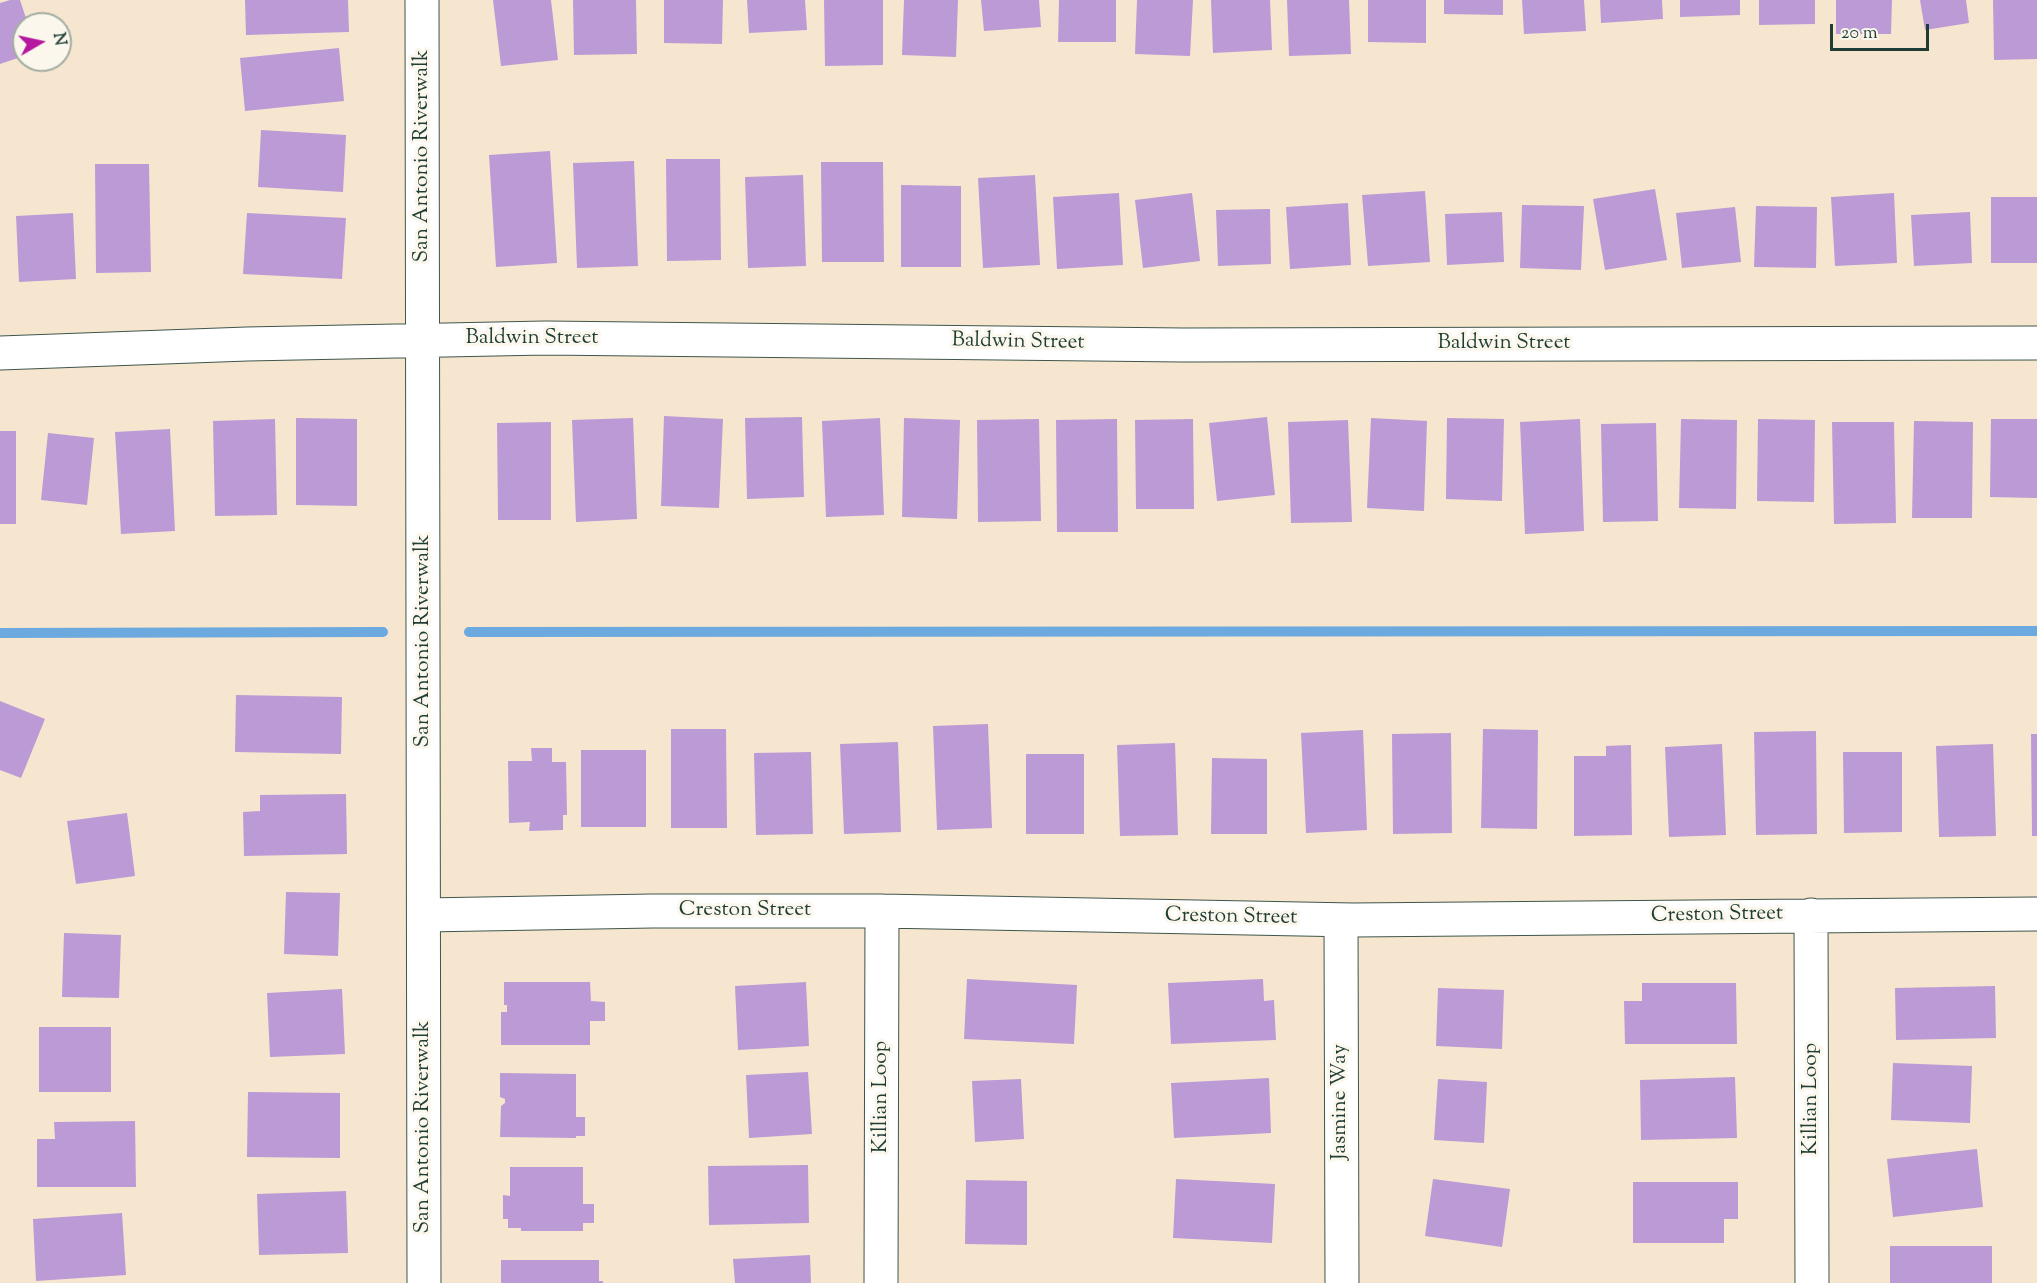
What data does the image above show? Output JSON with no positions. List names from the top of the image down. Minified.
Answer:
{"streets":{"street":["San Antonio Riverwalk","Baldwin Street","Creston Street","Killian Loop","Jasmine Way"]},"crossings":[["San Antonio Riverwalk","Baldwin Street"],["San Antonio Riverwalk","Creston Street"],["Creston Street","Killian Loop"],["Creston Street","Jasmine Way"]],"scale_bar":"20 m","north":"right"}
